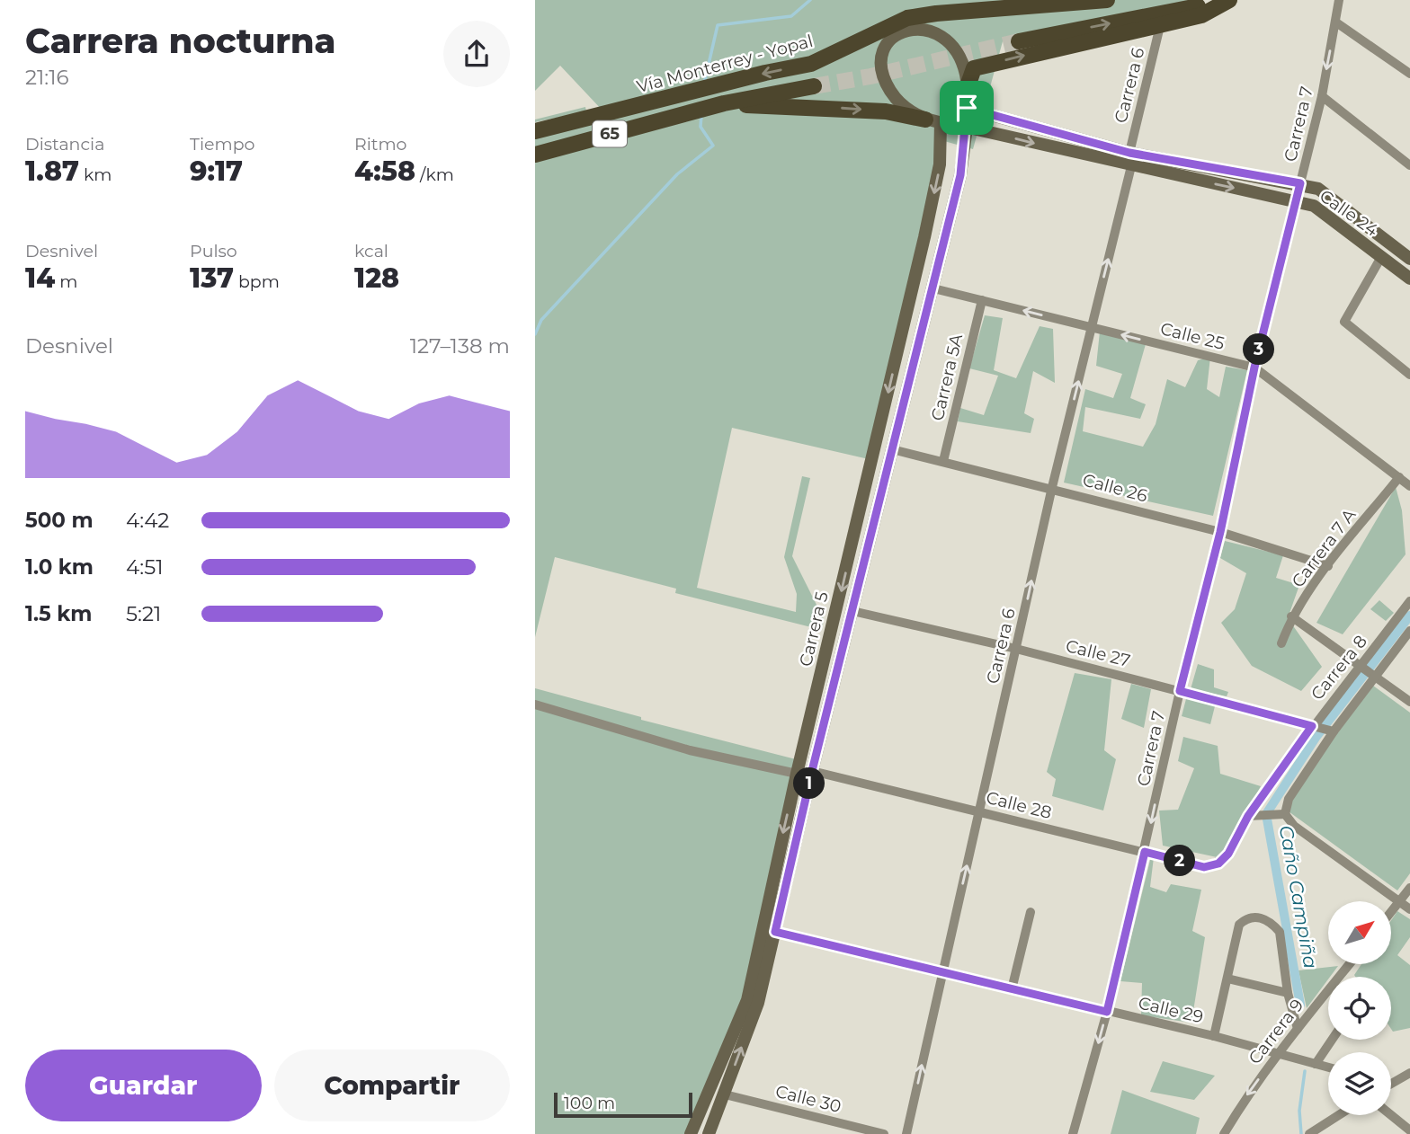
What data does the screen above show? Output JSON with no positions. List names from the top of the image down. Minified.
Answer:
{"streets":{"main road":["Vía Monterrey - Yopal","65","Calle 24","Carrera 5"],"street":["Carrera 6","Carrera 7","Calle 25","Carrera 5A","Calle 26","Carrera 7 A","Calle 27","Carrera 8","Calle 28","Calle 29","Carrera 9","Calle 30"]},"crossings":[["Carrera 6","Calle 24"],["Carrera 6","Calle 25"],["Carrera 6","Calle 26"],["Carrera 6","Calle 27"],["Carrera 6","Calle 28"],["Carrera 6","Calle 29"],["Carrera 7","Calle 24"],["Carrera 7","Calle 25"],["Carrera 7","Calle 26"],["Carrera 7","Calle 27"],["Carrera 7","Calle 28"],["Carrera 7","Calle 29"],["Calle 24","Carrera 5"],["Calle 25","Carrera 5A"],["Calle 25","Carrera 7 A"],["Calle 25","Carrera 5"],["Carrera 5A","Calle 26"],["Calle 26","Carrera 7 A"],["Calle 26","Carrera 5"],["Carrera 5","Calle 27"],["Carrera 5","Calle 28"],["Carrera 5","Calle 29"],["Carrera 5","Calle 30"],["Calle 27","Carrera 8"],["Carrera 8","Calle 28"],["Calle 29","Carrera 9"]],"one_way":["Carrera 6","Calle 25"],"water":["Caño Campiña"],"scale_bar":"100 m","north":"top right","page":{"heading":["Carrera nocturna","21:16"],"stats":[["Distancia","1.87 km"],["Tiempo","9:17"],["Ritmo","4:58 /km"],["Desnivel","14 m"],["Pulso","137 bpm"],["kcal","128"]],"chart":["Desnivel","127–138 m"],"pins":["3","1","2"],"list":[{"name":"500 m","note":"4:42"},{"name":"1.0 km","note":"4:51"},{"name":"1.5 km","note":"5:21"}],"buttons":["Guardar","Compartir"],"scale":"100 m"}}
